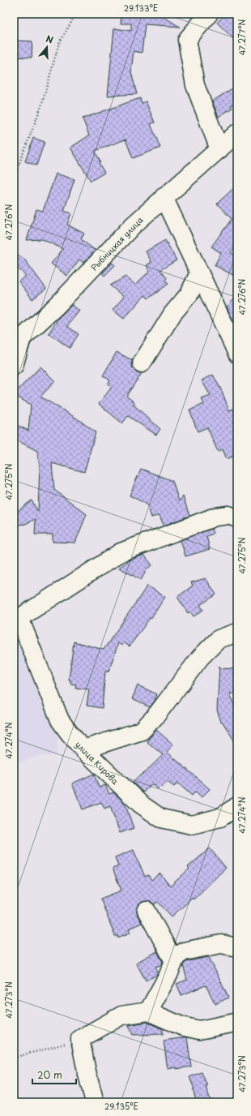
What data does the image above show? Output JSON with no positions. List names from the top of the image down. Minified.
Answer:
{"streets":{"street":["Рыбницкая улица","улица Кирова"]},"scale_bar":"20 m","north":"top","coordinates":["29.133°E","47.277°N","47.276°N","47.275°N","47.274°N","47.273°N","29.135°E"]}
